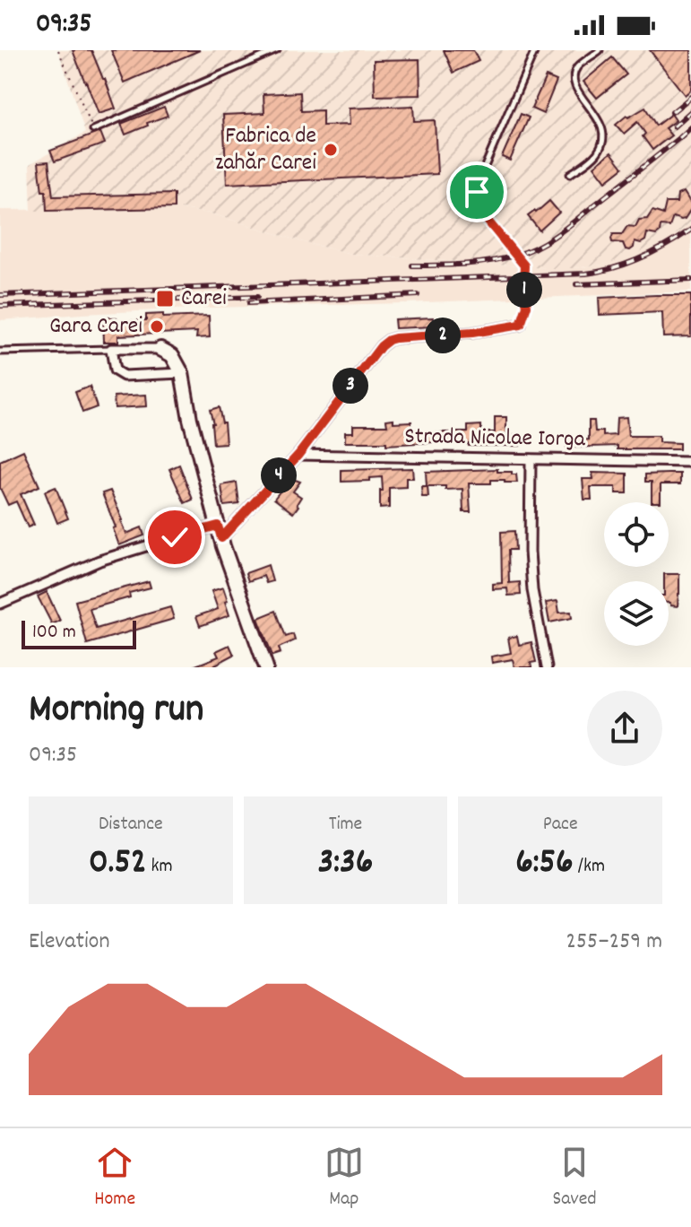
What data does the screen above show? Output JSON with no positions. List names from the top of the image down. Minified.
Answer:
{"streets":{"street":["Strada Nicolae Iorga"]},"places":{"other":["Fabrica de zahăr Carei","Gara Carei"],"transit":["Carei"]},"scale_bar":"100 m","page":{"status":"09:35","pins":["1","2","3","4"],"scale":"100 m","heading":["Morning run","09:35"],"stats":[["Distance","0.52 km"],["Time","3:36"],["Pace","6:56 /km"]],"chart":["Elevation","255–259 m"],"tabs":["Home","Map","Saved"]}}
